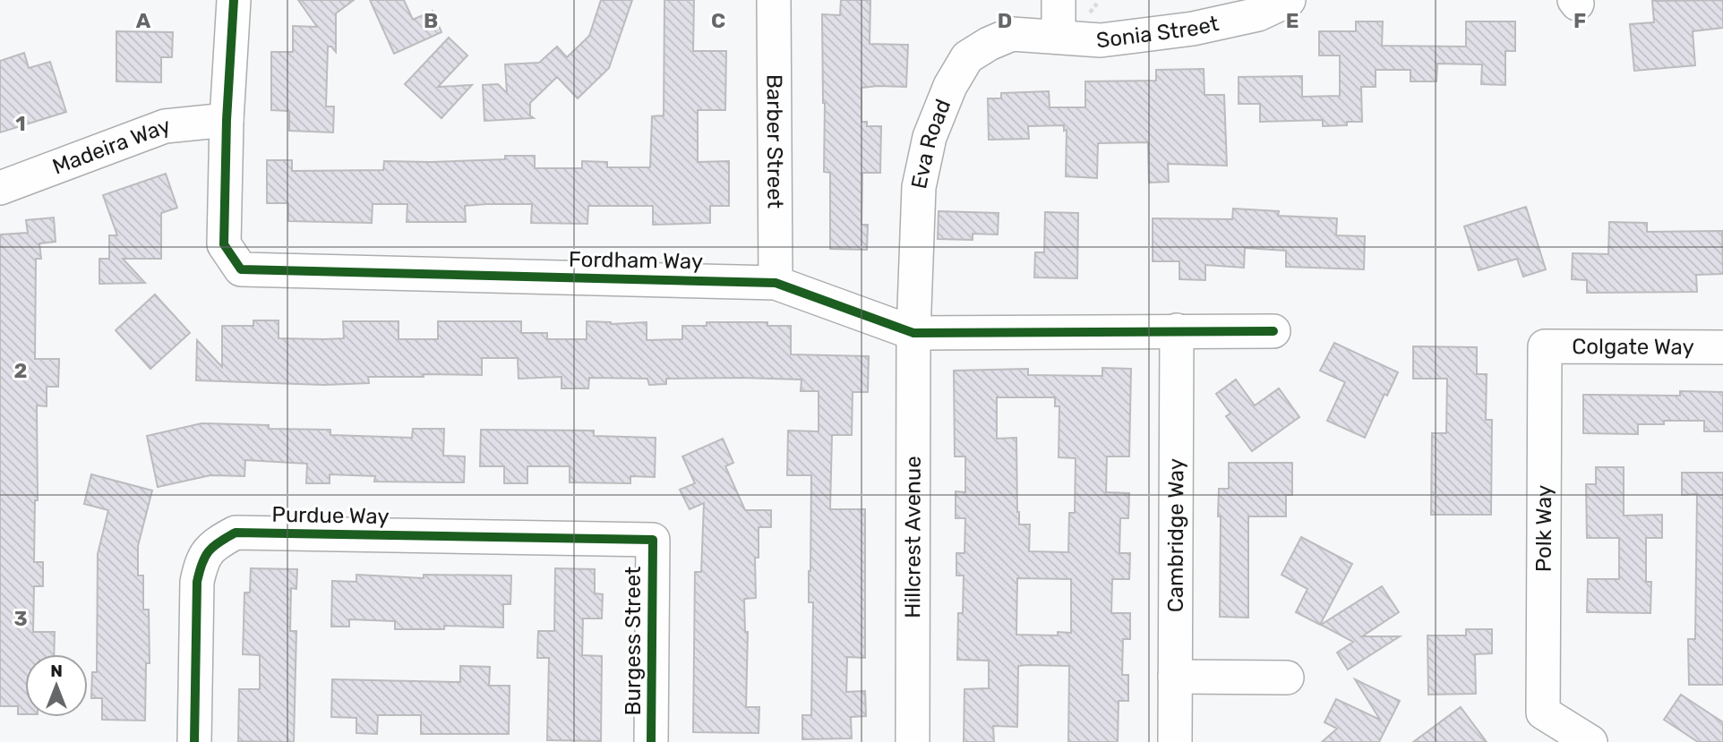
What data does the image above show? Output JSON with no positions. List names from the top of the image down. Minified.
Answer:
{"streets":{"street":["Sonia Street","Barber Street","Eva Road","Madeira Way","Fordham Way","Colgate Way","Purdue Way","Polk Way","Cambridge Way","Hillcrest Avenue","Burgess Street"]},"crossings":[["Sonia Street","Eva Road"],["Barber Street","Fordham Way"],["Eva Road","Fordham Way"],["Eva Road","Hillcrest Avenue"],["Madeira Way","Fordham Way"],["Fordham Way","Cambridge Way"],["Fordham Way","Hillcrest Avenue"],["Colgate Way","Polk Way"],["Purdue Way","Burgess Street"]],"north":"top","grid":{"columns":["A","B","C","D","E","F"],"rows":["1","2","3"]}}
